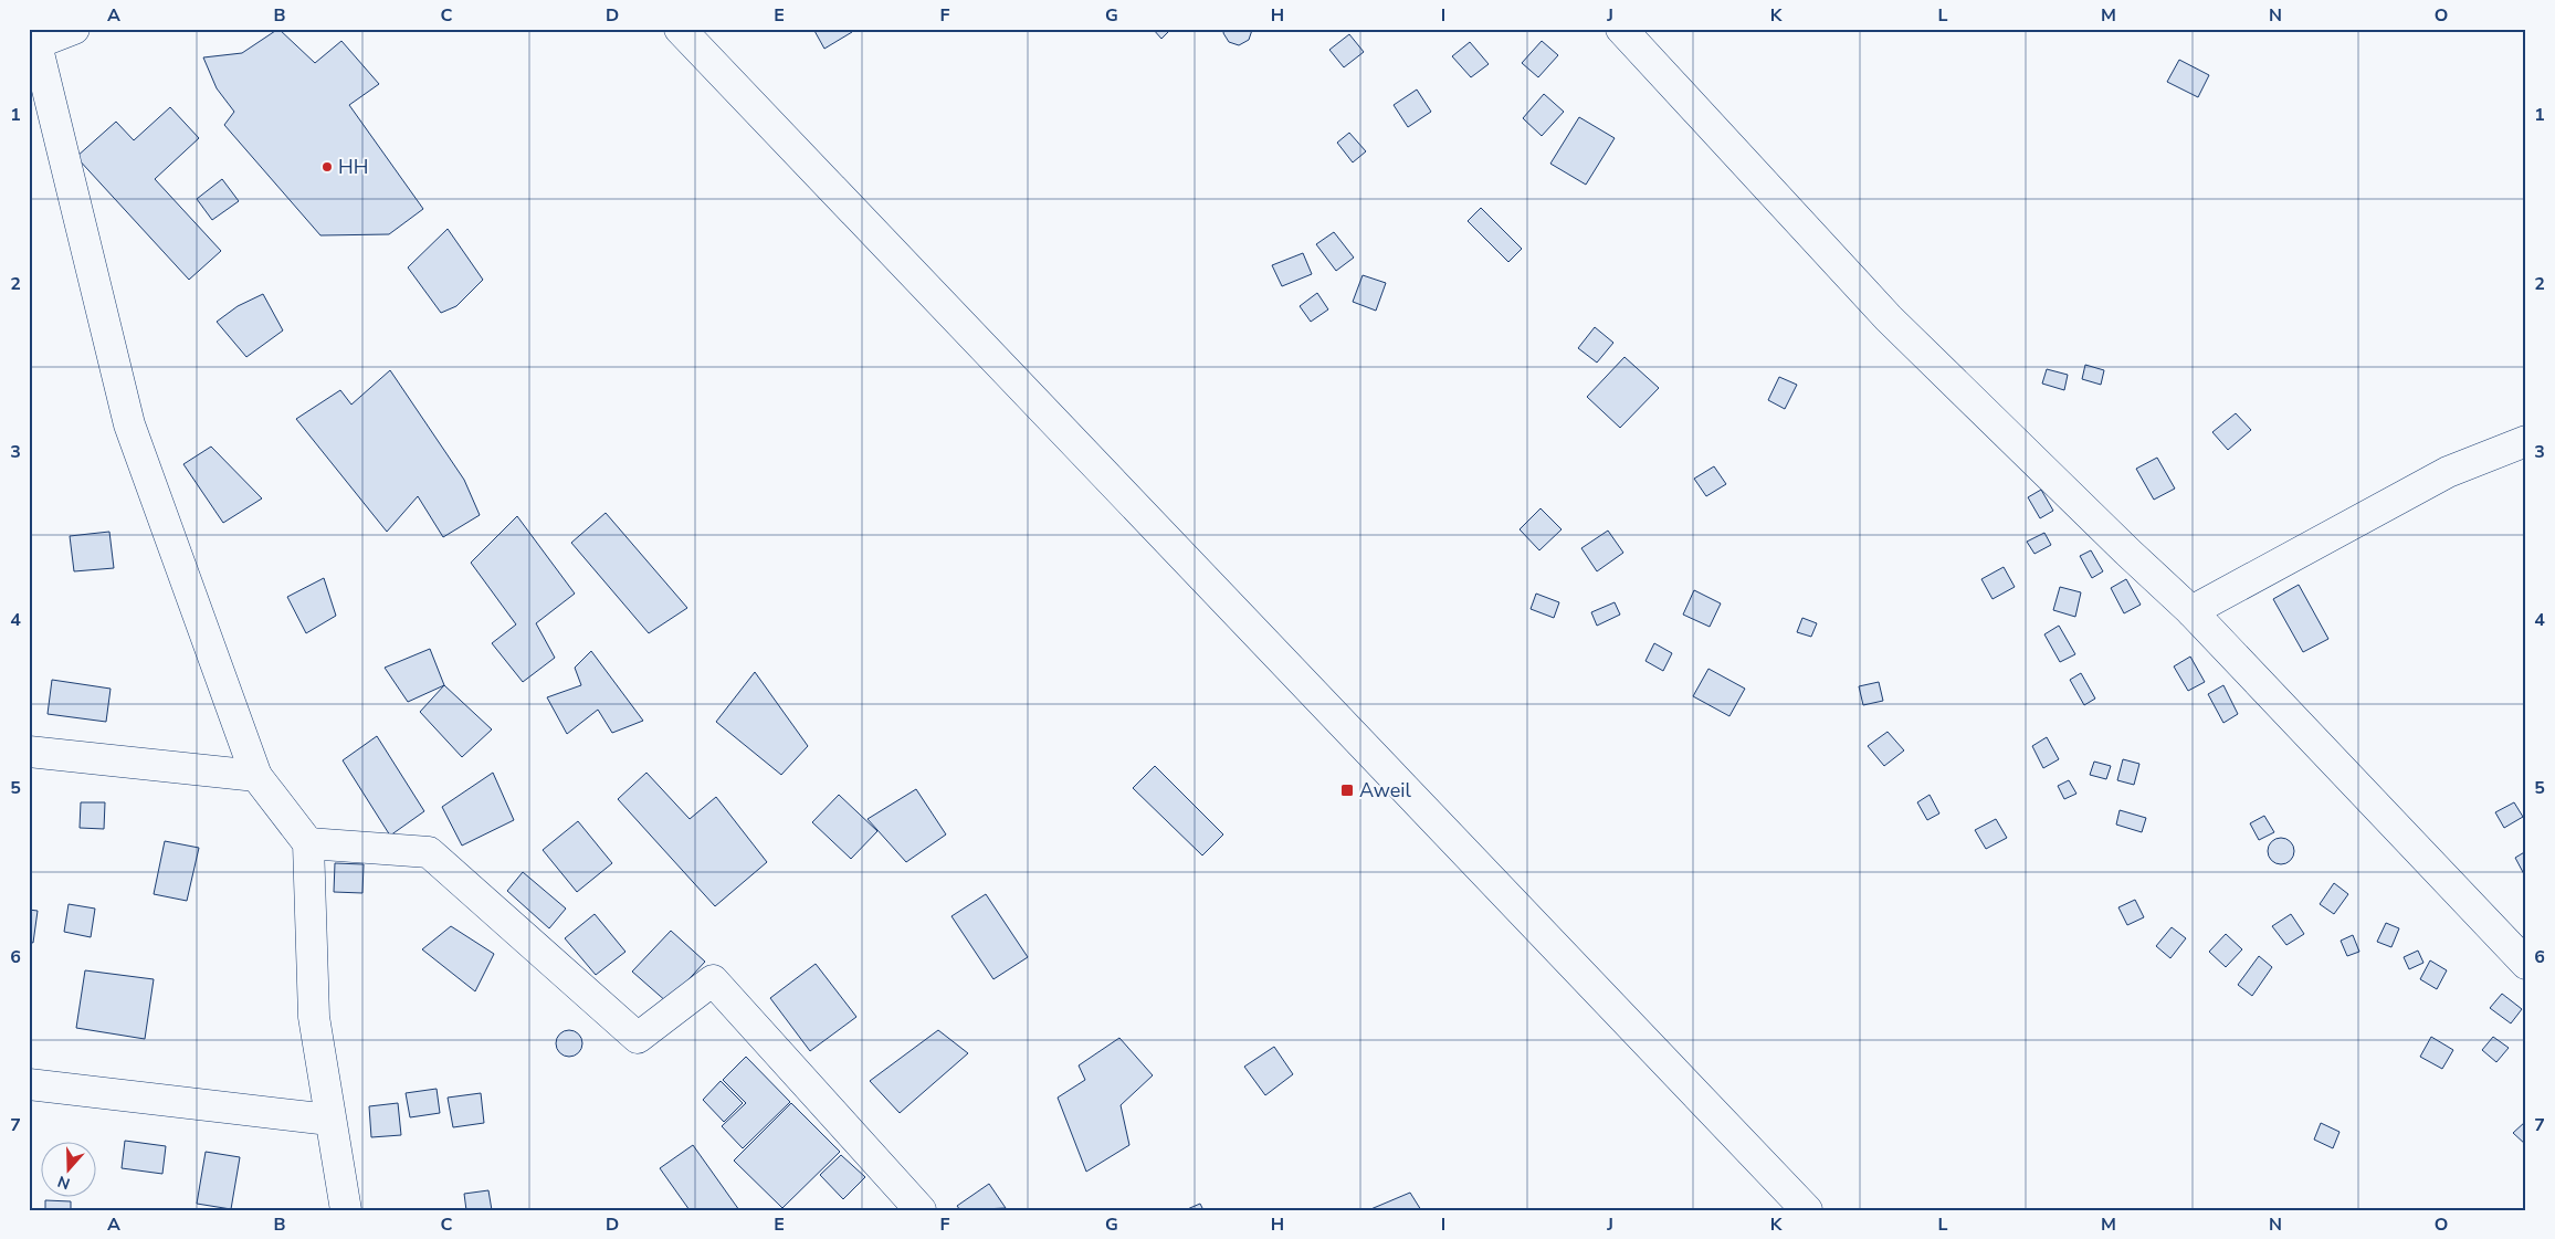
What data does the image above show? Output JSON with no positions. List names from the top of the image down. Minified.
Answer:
{"places":{"other":["HH"],"transit":["Aweil"]},"north":"bottom","grid":{"columns":["A","B","C","D","E","F","G","H","I","J","K","L","M","N","O"],"rows":["1","2","3","4","5","6","7"]}}
